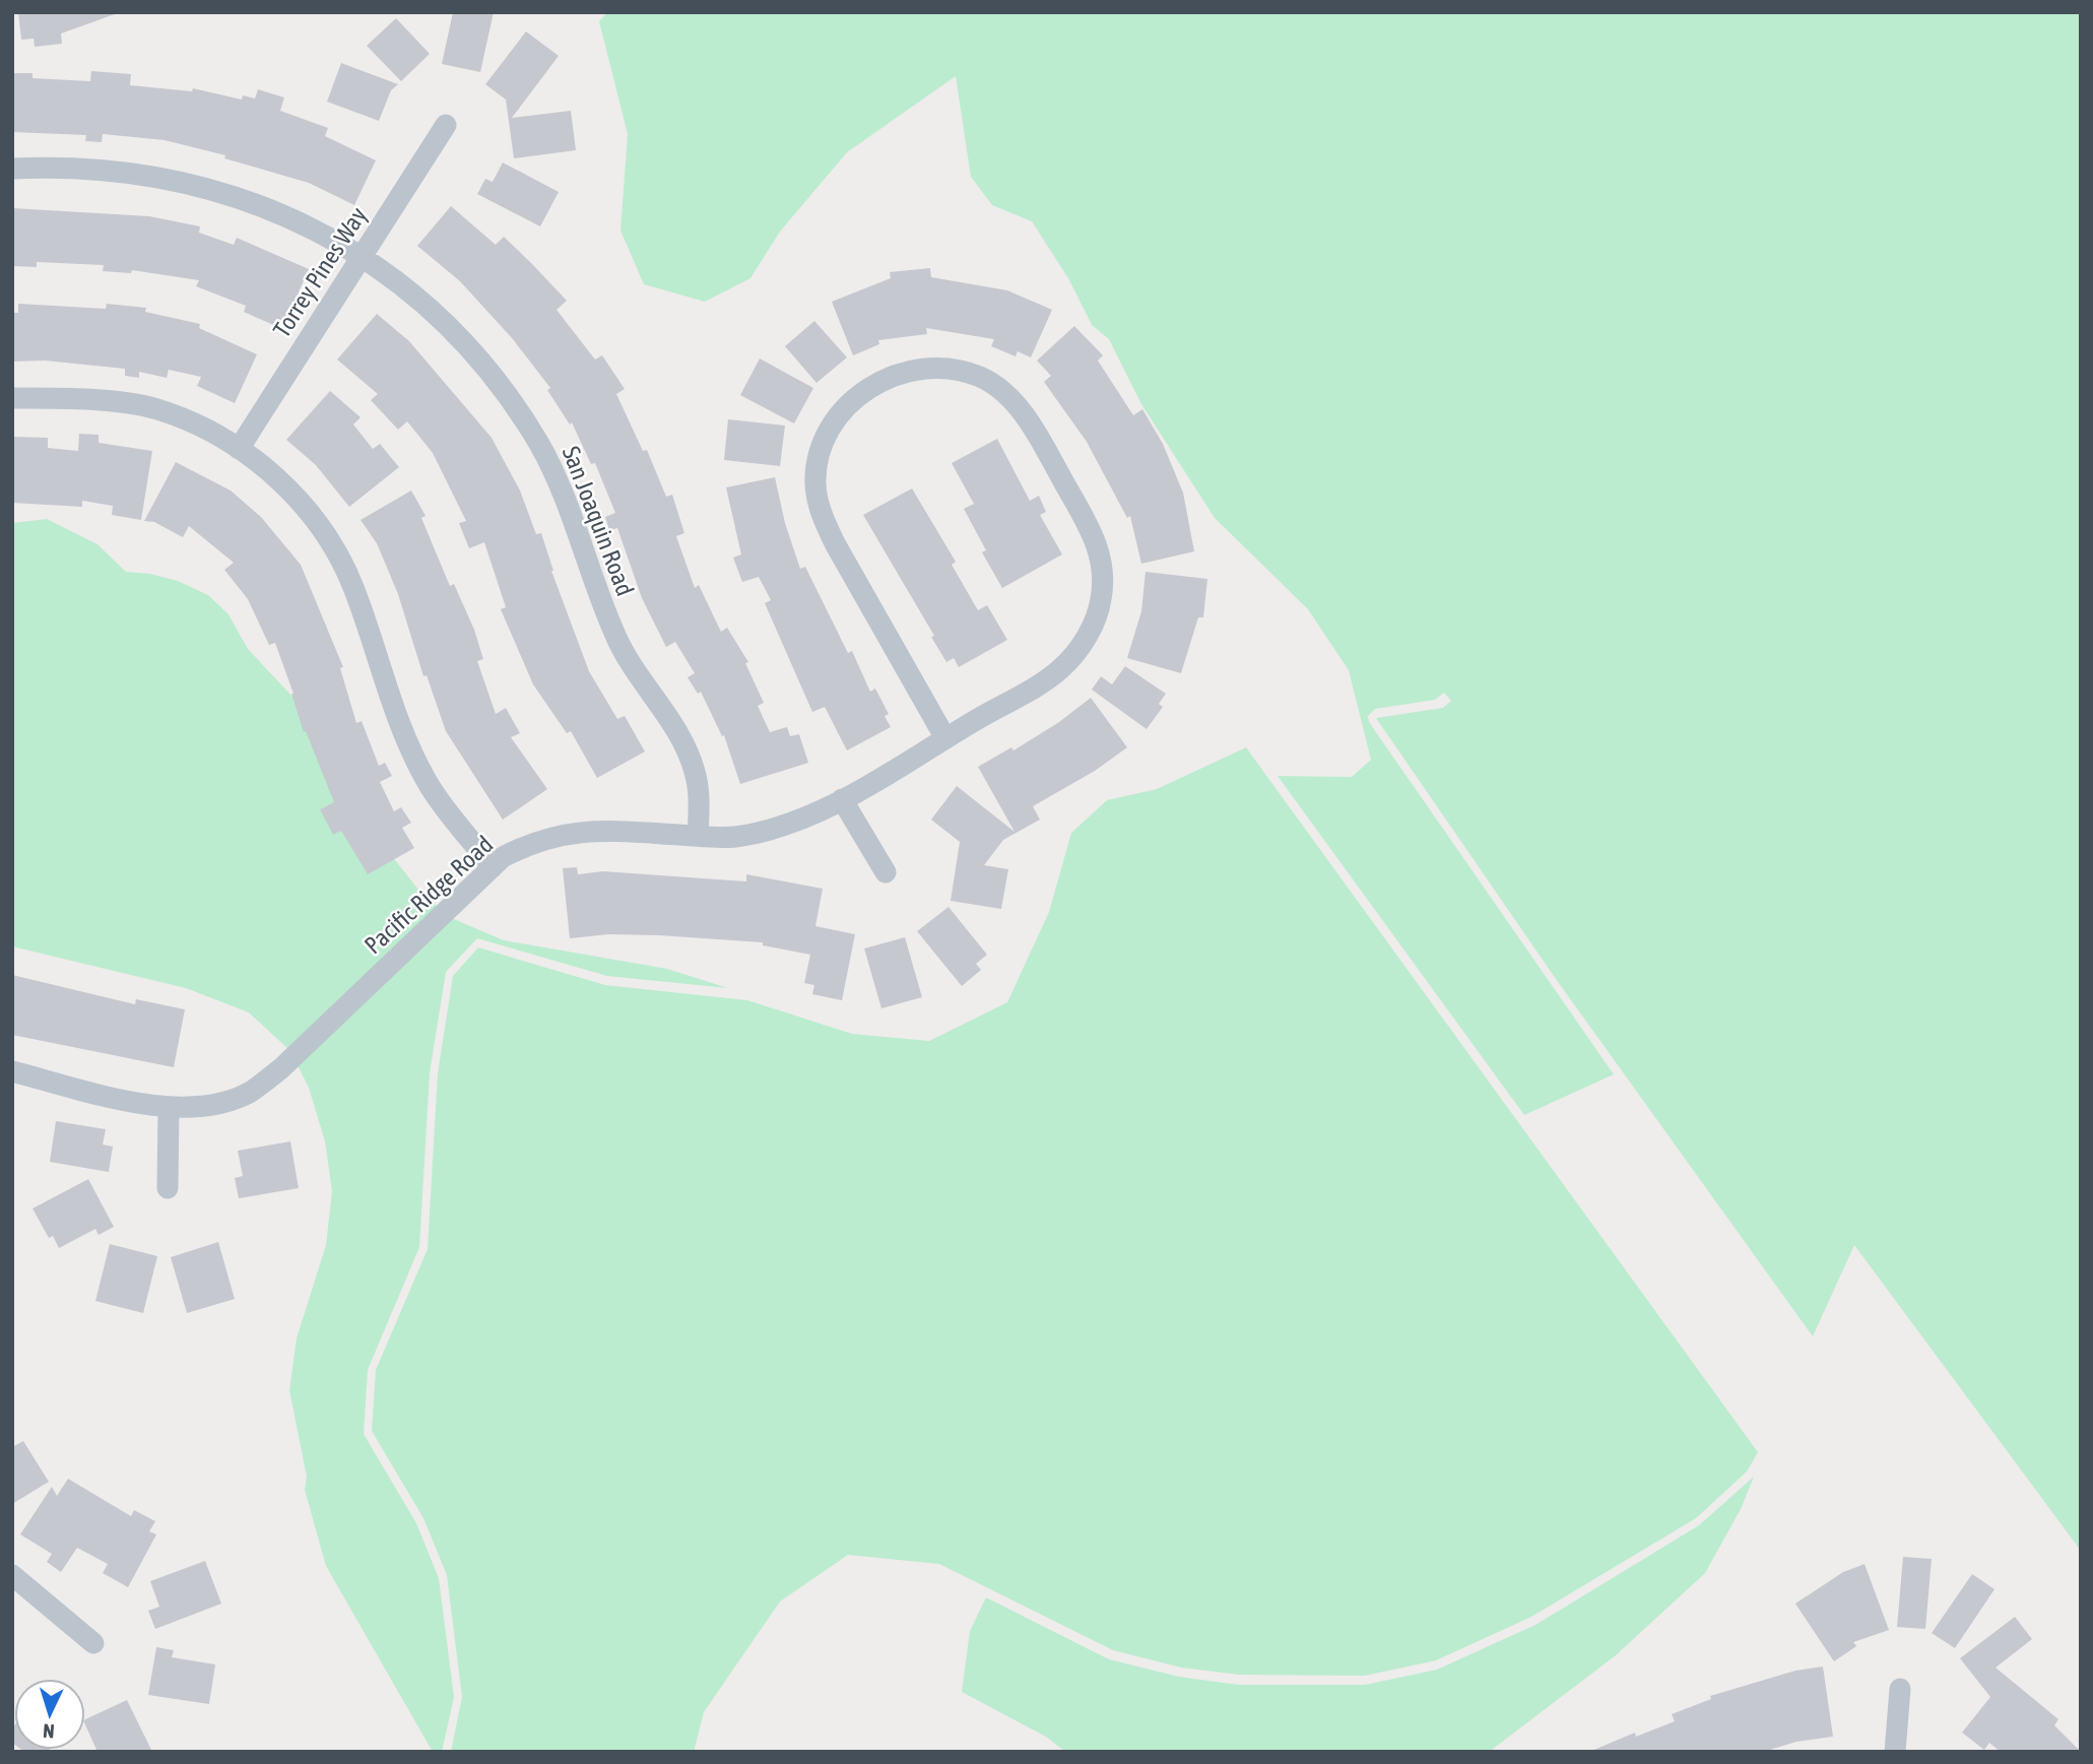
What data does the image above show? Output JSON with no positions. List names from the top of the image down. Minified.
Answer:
{"streets":{"street":["Torrey Pines Way","San Joaquin Road","Pacific Ridge Road"]},"crossings":[["Torrey Pines Way","San Joaquin Road"],["San Joaquin Road","Pacific Ridge Road"]],"north":"bottom"}
